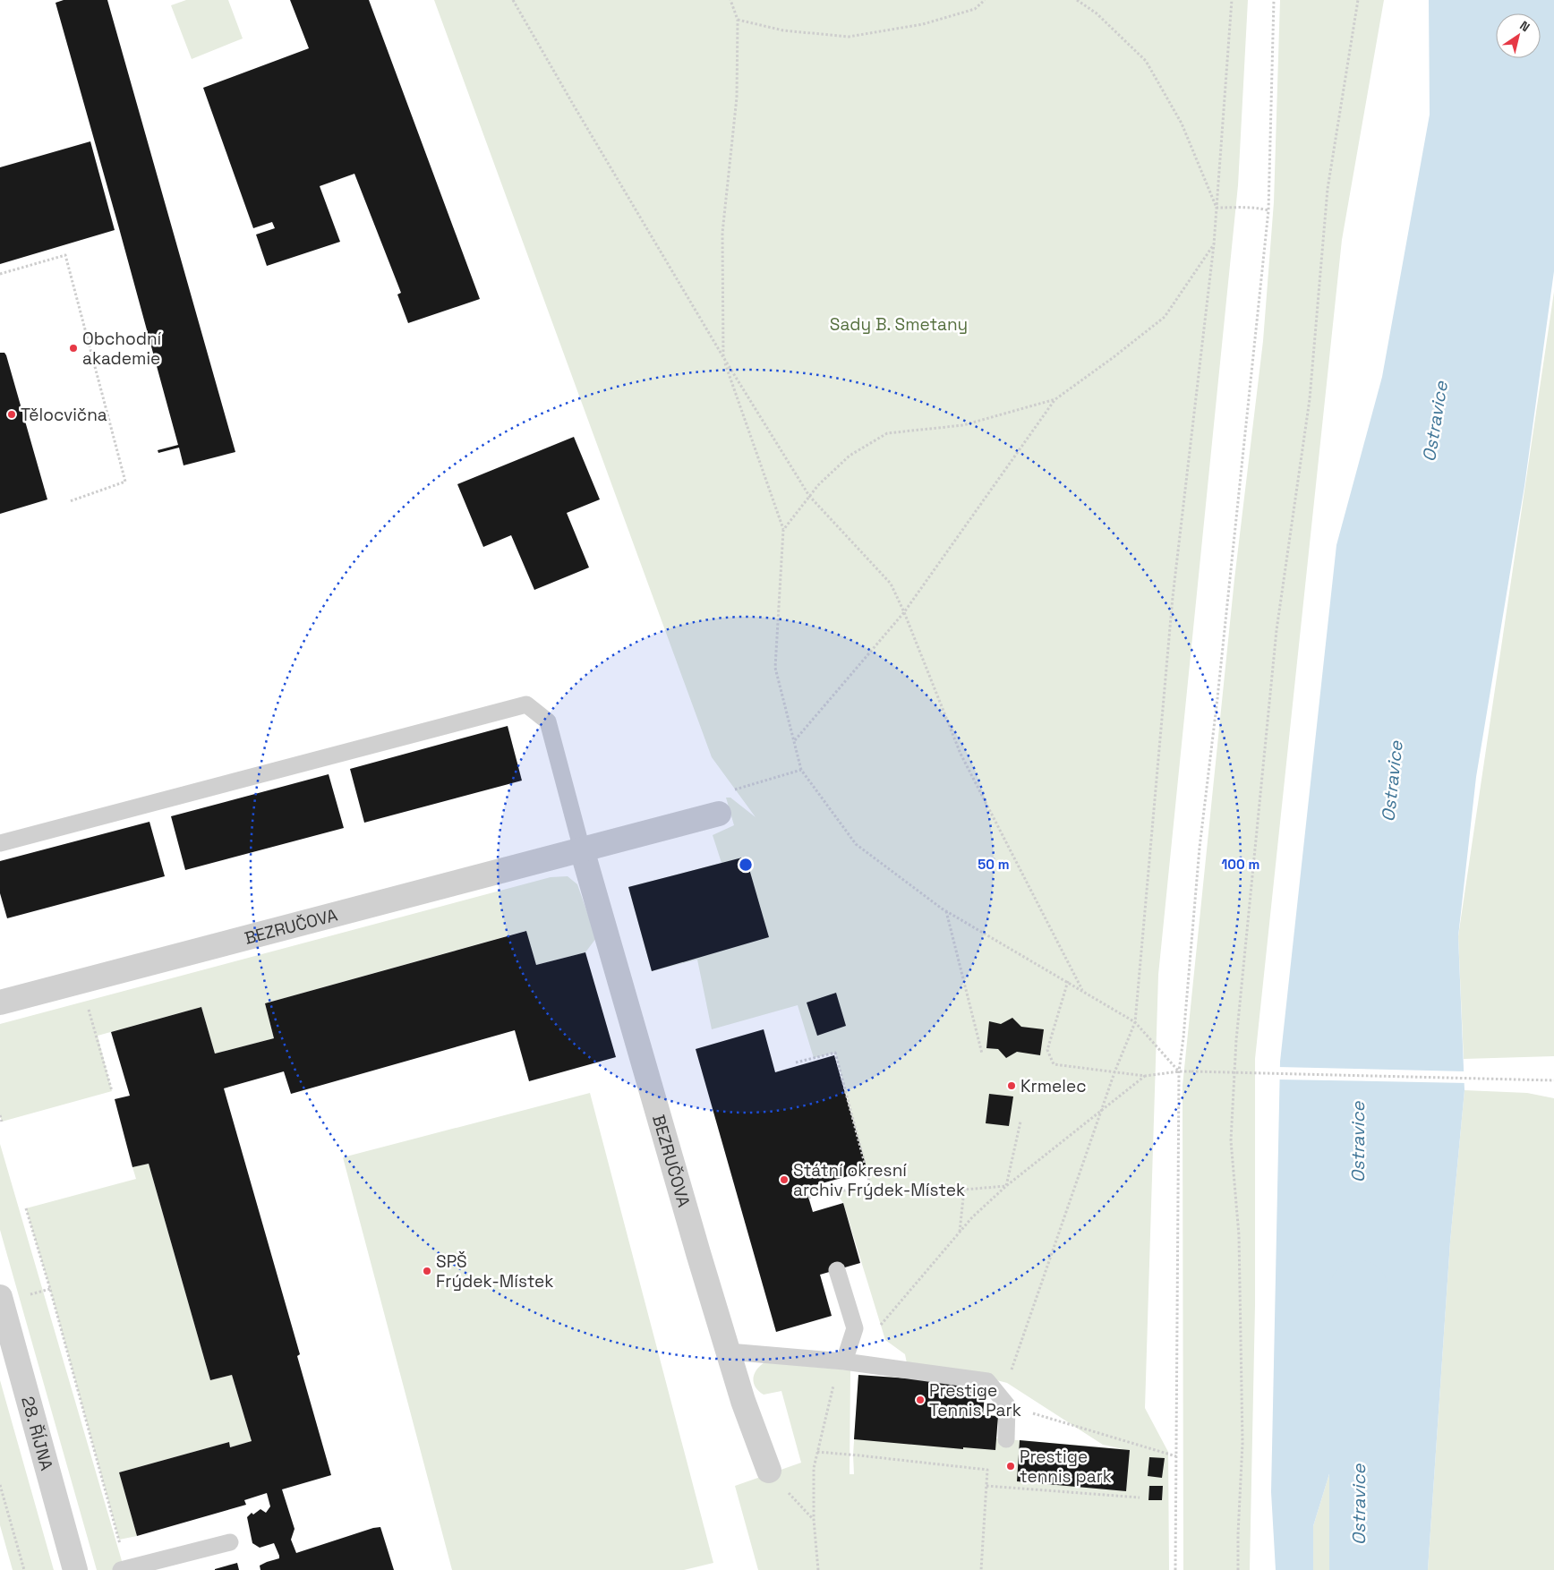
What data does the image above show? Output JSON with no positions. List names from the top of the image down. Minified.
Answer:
{"streets":{"street":["BEZRUČOVA","28. ŘÍJNA"]},"water":["Ostravice"],"parks":["Sady B. Smetany"],"places":["Obchodní akademie","Tělocvična","Krmelec","Státní okresní archiv Frýdek-Místek","SPŠ Frýdek-Místek","Prestige Tennis Park","Prestige tennis park"],"north":"top right","rings":["50 m","100 m"]}
